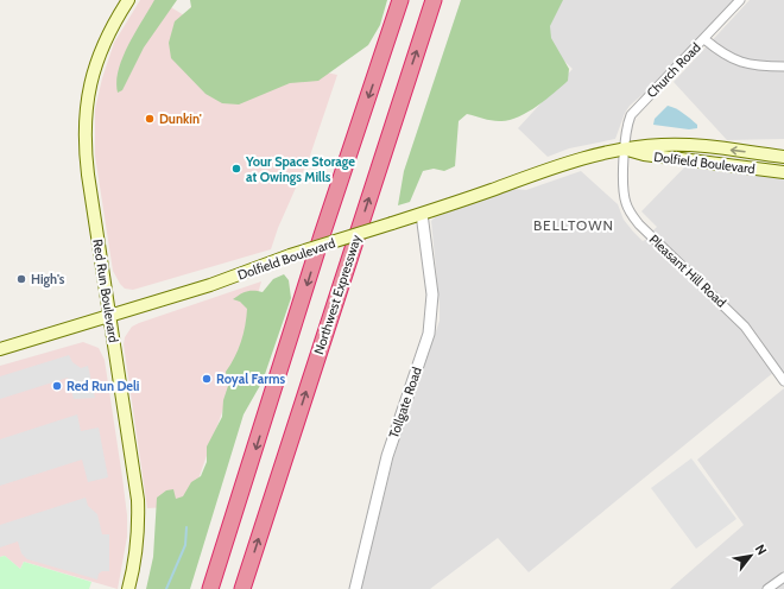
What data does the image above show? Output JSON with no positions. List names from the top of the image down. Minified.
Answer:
{"streets":{"highway":["Northwest Expressway"],"main road":["Dolfield Boulevard","Red Run Boulevard"],"street":["Church Road","Pleasant Hill Road","Tollgate Road"]},"crossings":[["Church Road","Dolfield Boulevard"],["Church Road","Pleasant Hill Road"],["Dolfield Boulevard","Pleasant Hill Road"],["Dolfield Boulevard","Red Run Boulevard"],["Dolfield Boulevard","Tollgate Road"]],"districts":["BELLTOWN"],"places":["Dunkin'","Your Space Storage at Owings Mills","High's","Royal Farms","Red Run Deli"],"north":"top right"}
